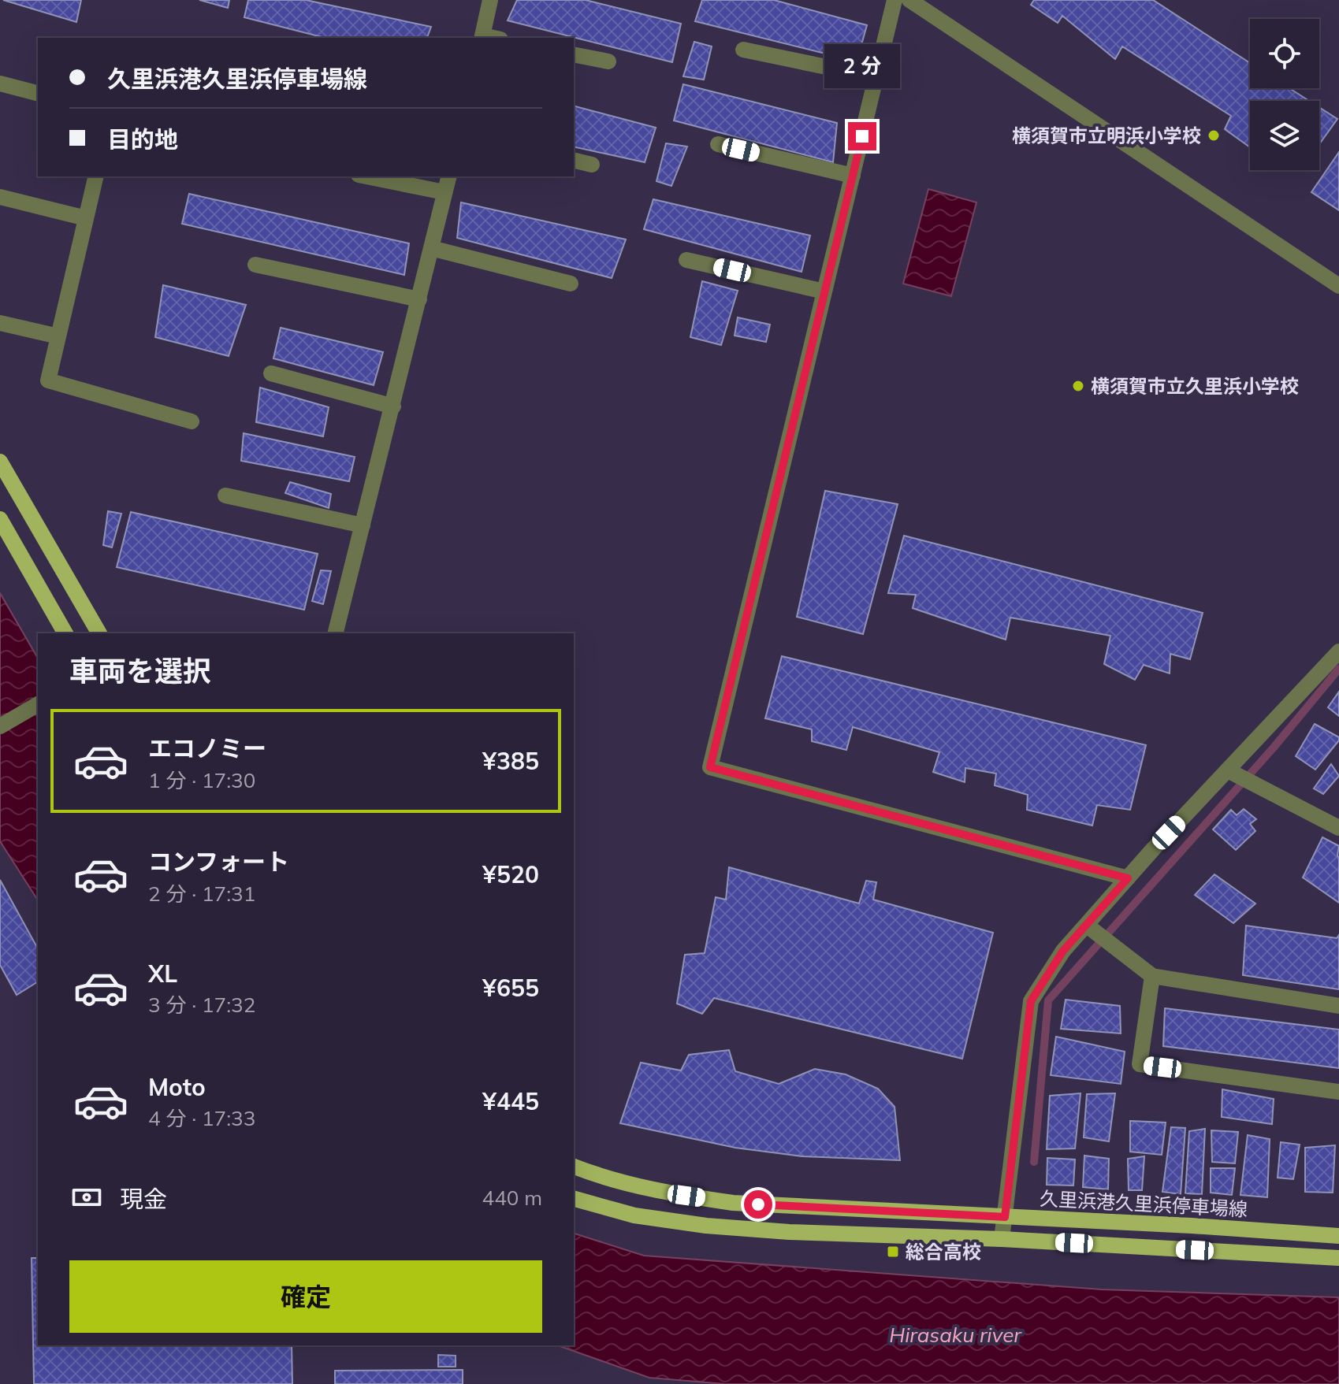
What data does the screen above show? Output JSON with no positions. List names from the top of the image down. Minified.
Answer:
{"streets":{"main road":["久里浜港久里浜停車場線"]},"water":["Hirasaku river"],"places":{"other":["横須賀市立明浜小学校","横須賀市立久里浜小学校"],"transit":["総合高校"]},"page":{"banner":["久里浜港久里浜停車場線","目的地"],"bubble":"2 分","heading":"車両を選択","list":[{"name":"エコノミー","note":"1 分 · 17:30","value":"¥385"},{"name":"コンフォート","note":"2 分 · 17:31","value":"¥520"},{"name":"XL","note":"3 分 · 17:32","value":"¥655"},{"name":"Moto","note":"4 分 · 17:33","value":"¥445"}],"pay":["現金","440 m"],"buttons":"確定"}}
